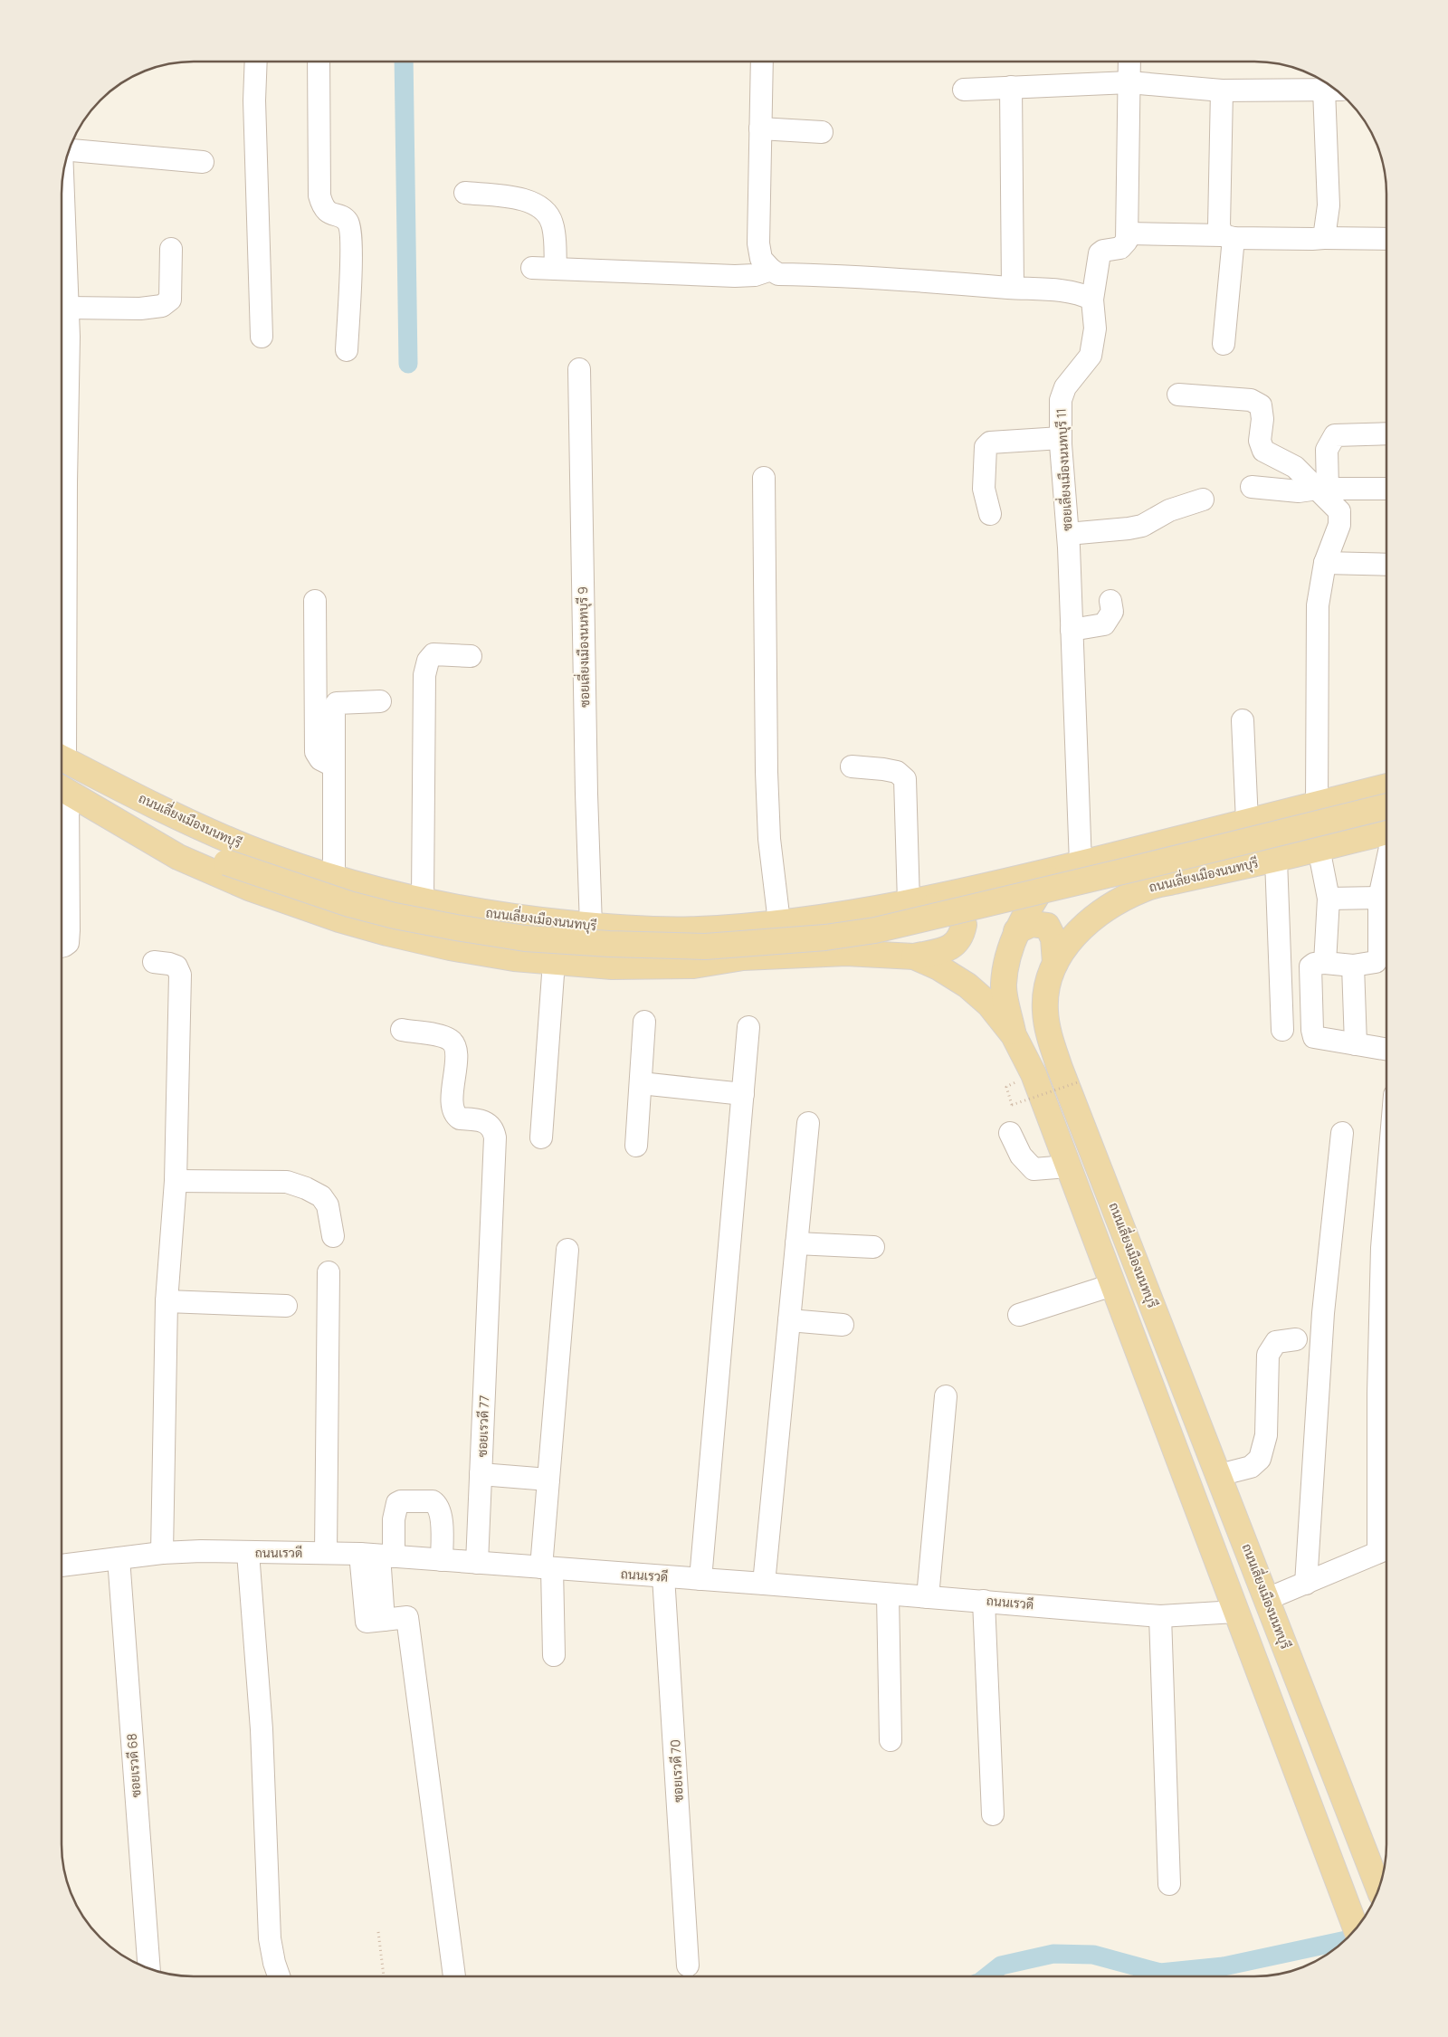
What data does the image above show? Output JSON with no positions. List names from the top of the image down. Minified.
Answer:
{"streets":{"main road":["ถนนเลี่ยงเมืองนนทบุรี"],"street":["ซอยเลี่ยงเมืองนนทบุรี 11","ซอยเลี่ยงเมืองนนทบุรี 9","ซอยเรวดี 77","ถนนเรวดี","ซอยเรวดี 68","ซอยเรวดี 70"]},"crossings":[["ซอยเลี่ยงเมืองนนทบุรี 11","ถนนเลี่ยงเมืองนนทบุรี"],["ซอยเลี่ยงเมืองนนทบุรี 9","ถนนเลี่ยงเมืองนนทบุรี"],["ซอยเรวดี 77","ถนนเรวดี"],["ถนนเรวดี","ซอยเรวดี 68"],["ถนนเรวดี","ซอยเรวดี 70"]]}
